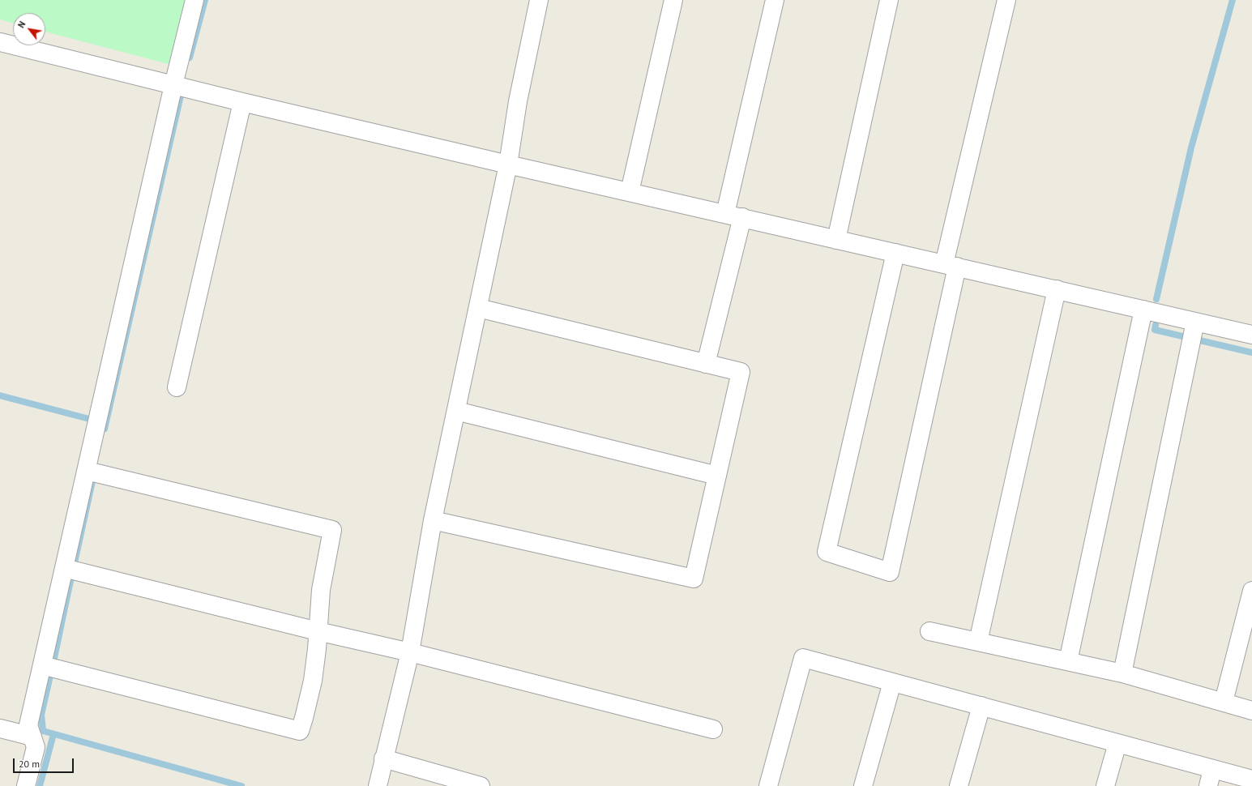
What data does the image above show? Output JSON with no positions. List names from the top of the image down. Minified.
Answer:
{"scale_bar":"20 m","north":"top left"}
